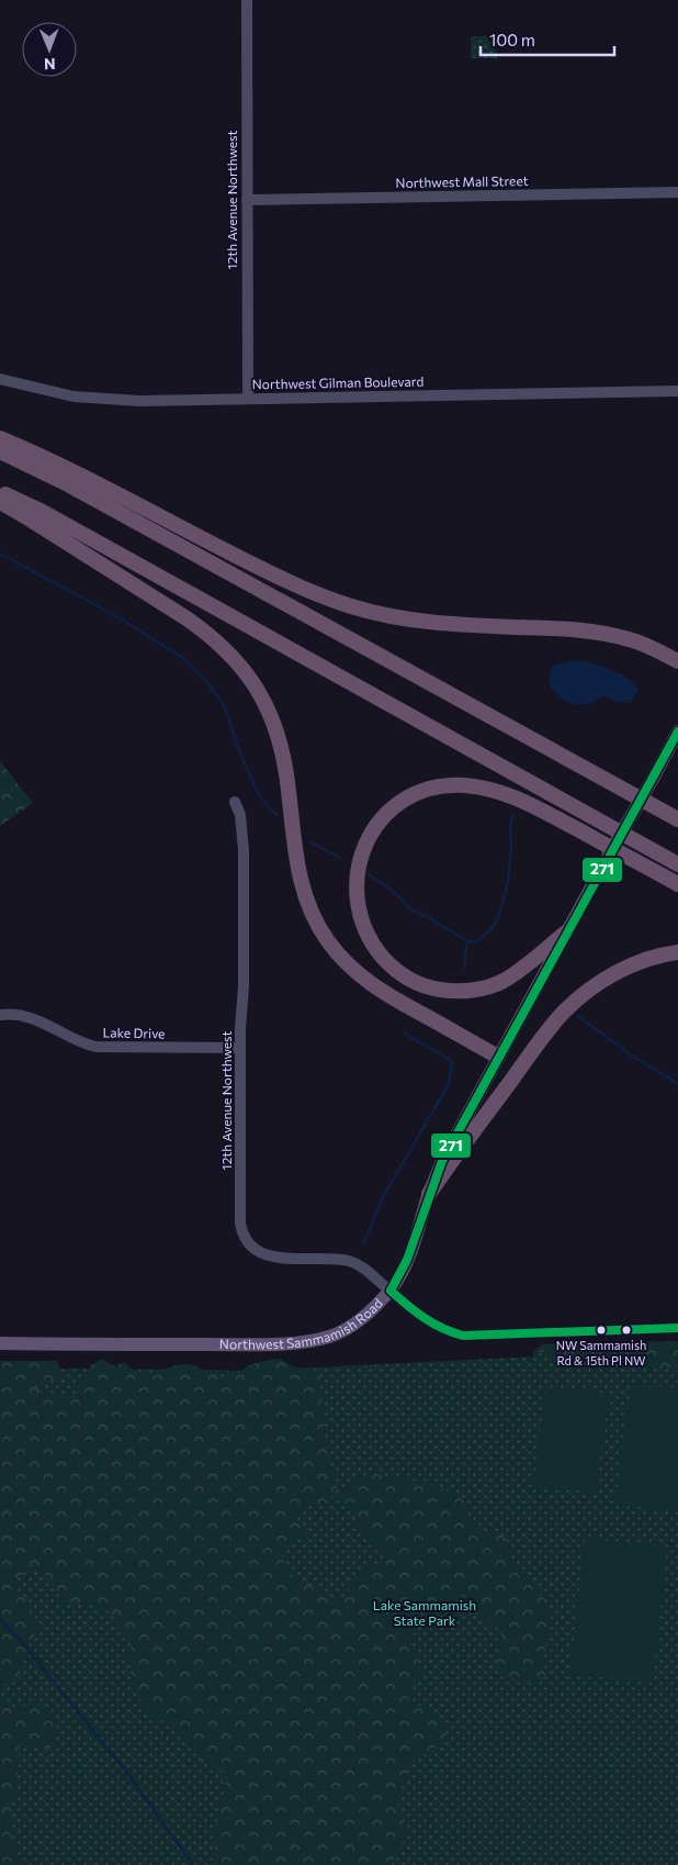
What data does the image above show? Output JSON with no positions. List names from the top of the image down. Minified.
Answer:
{"streets":{"main road":["Northwest Sammamish Road"],"street":["Northwest Mall Street","12th Avenue Northwest","Northwest Gilman Boulevard","Lake Drive"]},"crossings":[["Northwest Mall Street","12th Avenue Northwest"],["12th Avenue Northwest","Northwest Gilman Boulevard"],["12th Avenue Northwest","Lake Drive"],["12th Avenue Northwest","Northwest Sammamish Road"]],"parks":["Lake Sammamish State Park"],"places":["NW Sammamish Rd & 15th Pl NW"],"lines":["transit line 271"],"scale_bar":"100 m","north":"bottom"}
